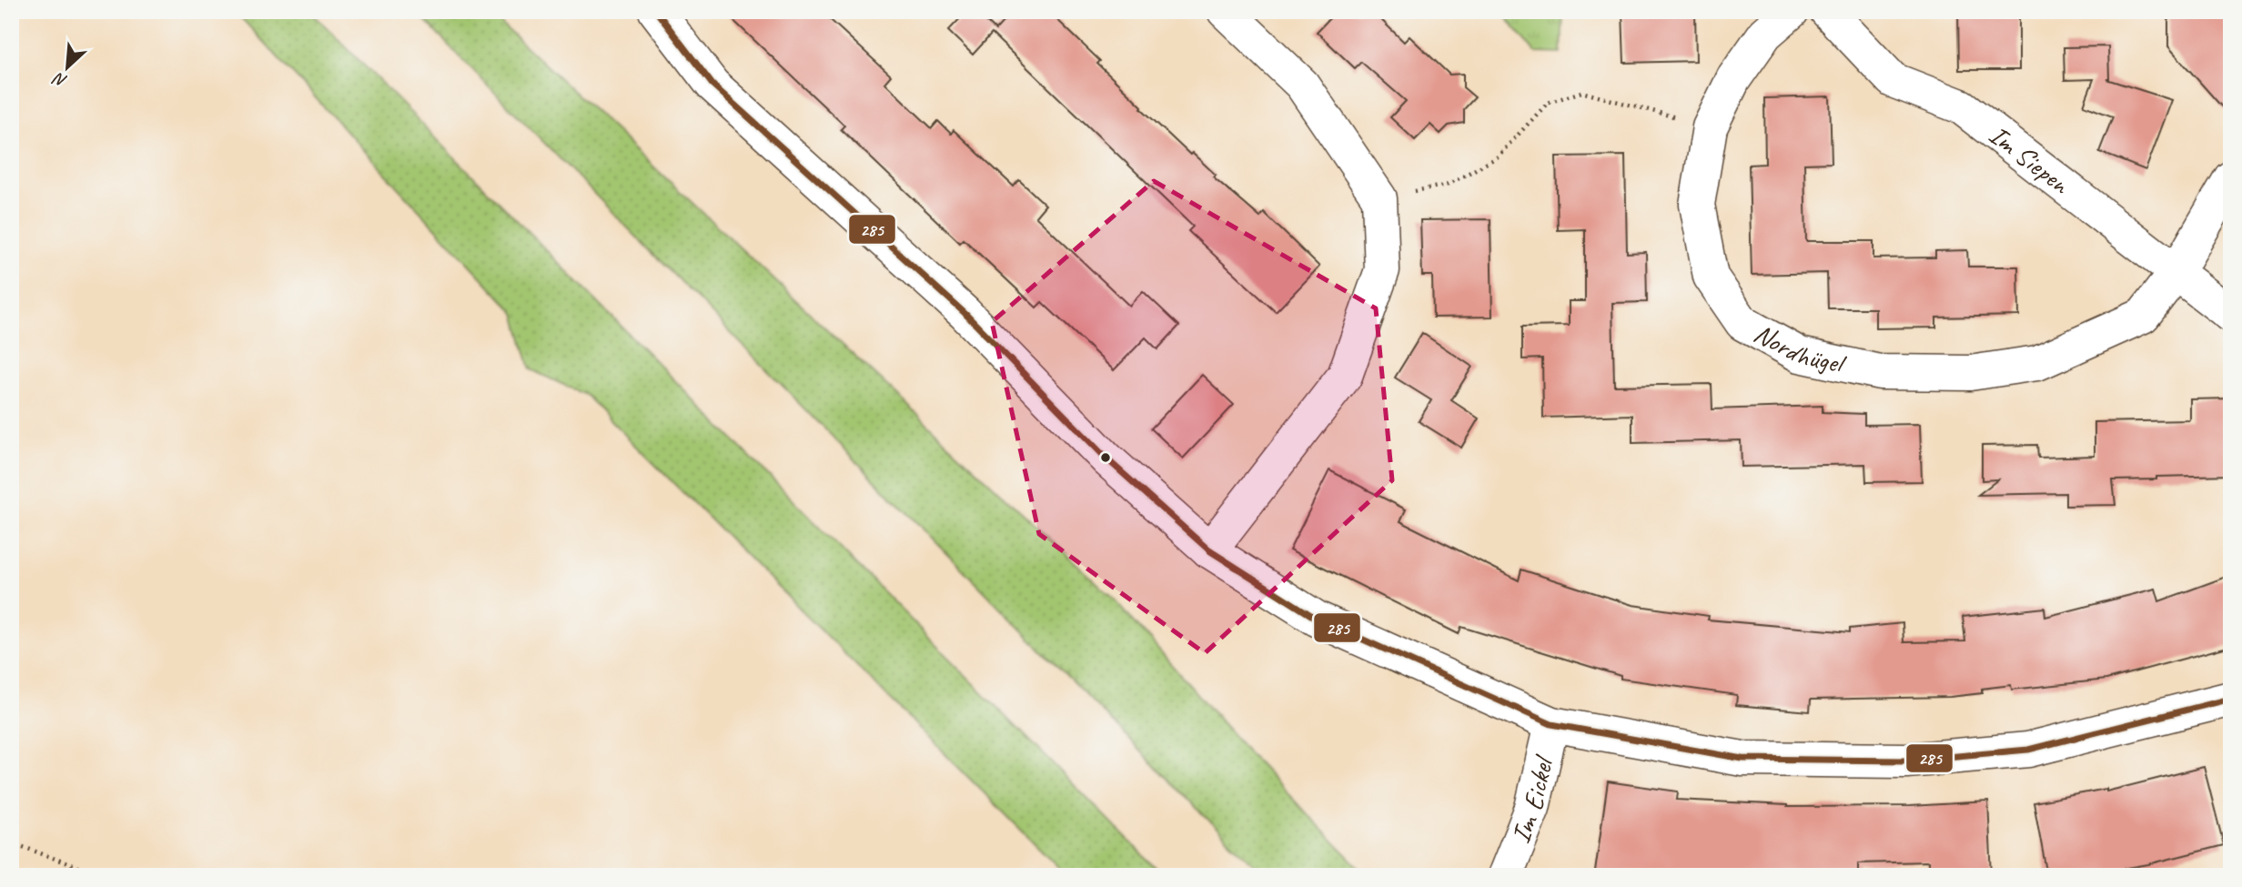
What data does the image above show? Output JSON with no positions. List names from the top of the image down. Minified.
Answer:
{"streets":{"street":["Im Siepen","Nordhügel","Im Eickel"]},"crossings":[["Im Siepen","Nordhügel"]],"lines":["transit line 285"],"north":"bottom left"}
